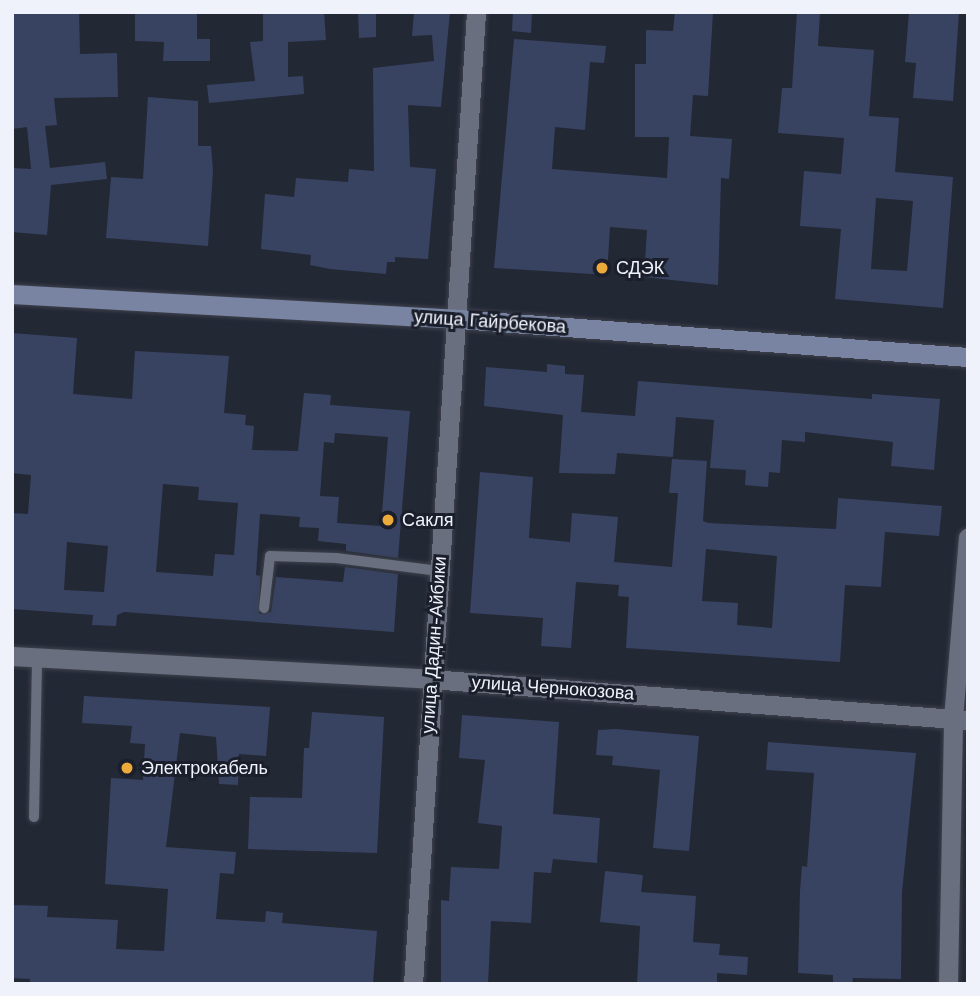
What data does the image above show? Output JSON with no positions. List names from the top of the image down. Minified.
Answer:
{"streets":{"main road":["улица Гайрбекова"],"street":["улица Дадин-Айбики","улица Чернокозова"]},"crossings":[["улица Гайрбекова","улица Дадин-Айбики"],["улица Дадин-Айбики","улица Чернокозова"]],"places":["СДЭК","Сакля","Электрокабель"]}
